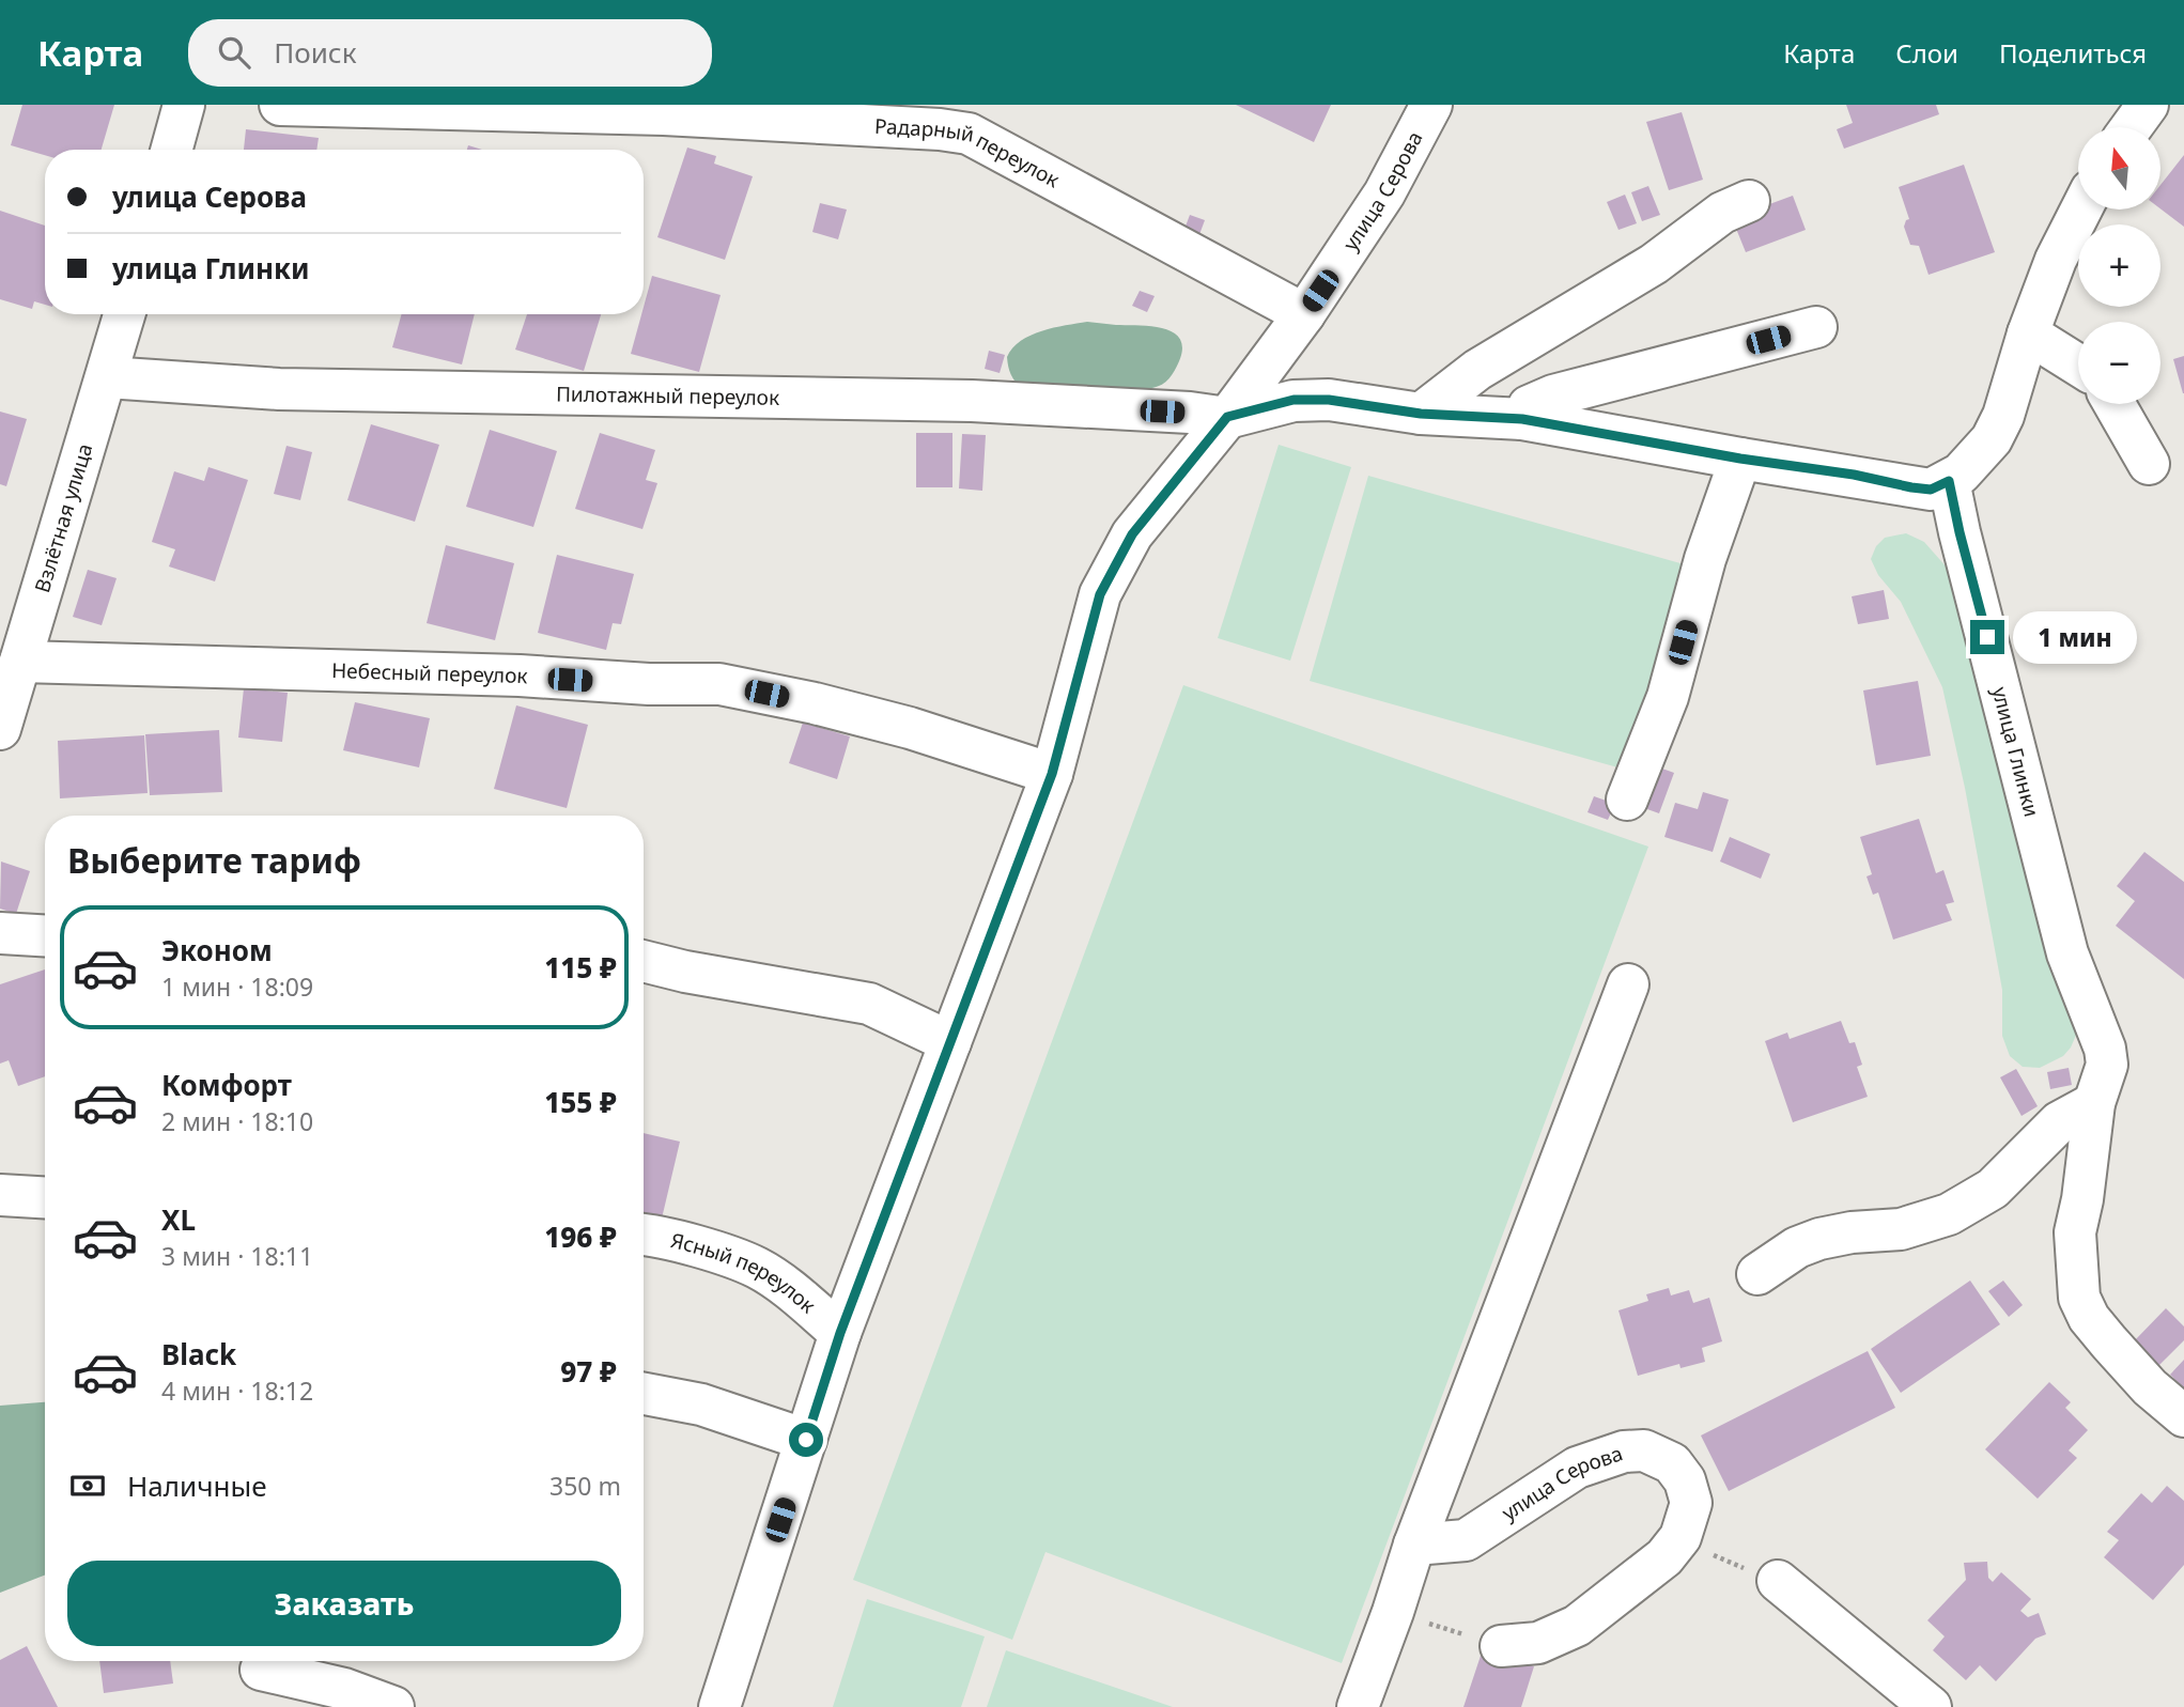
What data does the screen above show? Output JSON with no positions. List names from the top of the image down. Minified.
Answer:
{"streets":{"street":["Радарный переулок","улица Серова","Пилотажный переулок","Взлётная улица","Небесный переулок","улица Глинки","Ясный переулок"]},"crossings":[["Радарный переулок","улица Серова"],["улица Серова","Пилотажный переулок"],["улица Серова","Небесный переулок"],["улица Серова","Ясный переулок"],["Пилотажный переулок","Взлётная улица"],["Взлётная улица","Небесный переулок"]],"north":"top","page":{"header":"Карта","search":"Поиск","nav":["Карта","Слои","Поделиться"],"map_buttons":["+","−"],"banner":["улица Серова","улица Глинки"],"bubble":"1 мин","heading":"Выберите тариф","list":[{"name":"Эконом","note":"1 мин · 18:09","value":"115 ₽"},{"name":"Комфорт","note":"2 мин · 18:10","value":"155 ₽"},{"name":"XL","note":"3 мин · 18:11","value":"196 ₽"},{"name":"Black","note":"4 мин · 18:12","value":"97 ₽"}],"pay":["Наличные","350 m"],"buttons":"Заказать"}}
